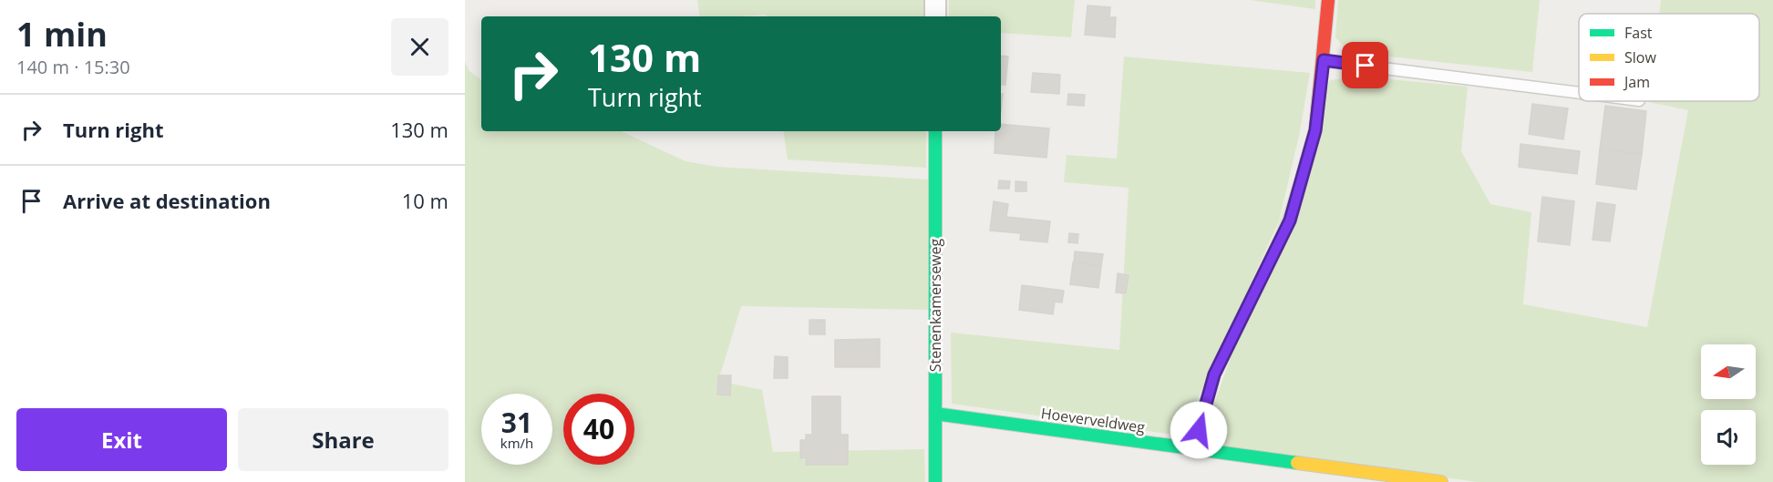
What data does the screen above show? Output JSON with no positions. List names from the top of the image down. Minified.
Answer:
{"streets":{"street":["Stenenkamerseweg","Hoeverveldweg"]},"crossings":[["Stenenkamerseweg","Hoeverveldweg"]],"legend":["Fast","Slow","Jam"],"north":"left","page":{"heading":["1 min","140 m · 15:30"],"turn":["130 m","Turn right"],"list":[{"name":"Turn right","value":"130 m"},{"name":"Arrive at destination","value":"10 m"}],"speed":"31 km/h","limit":"40","buttons":["Exit","Share"]}}
